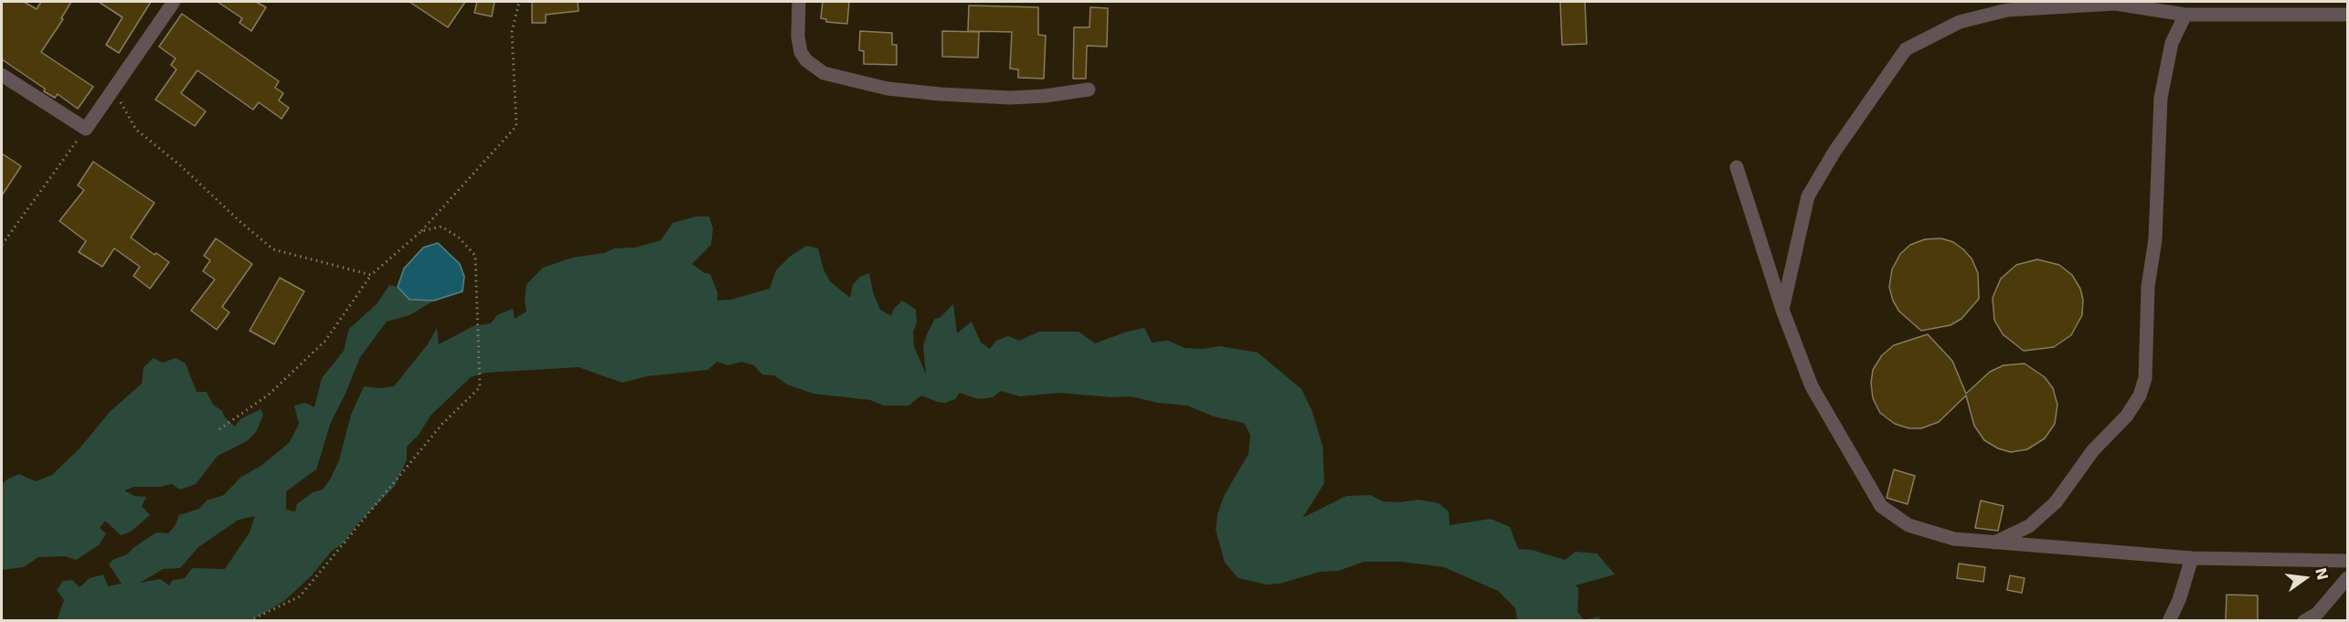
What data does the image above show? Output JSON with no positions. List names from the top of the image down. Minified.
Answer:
{"north":"right"}
